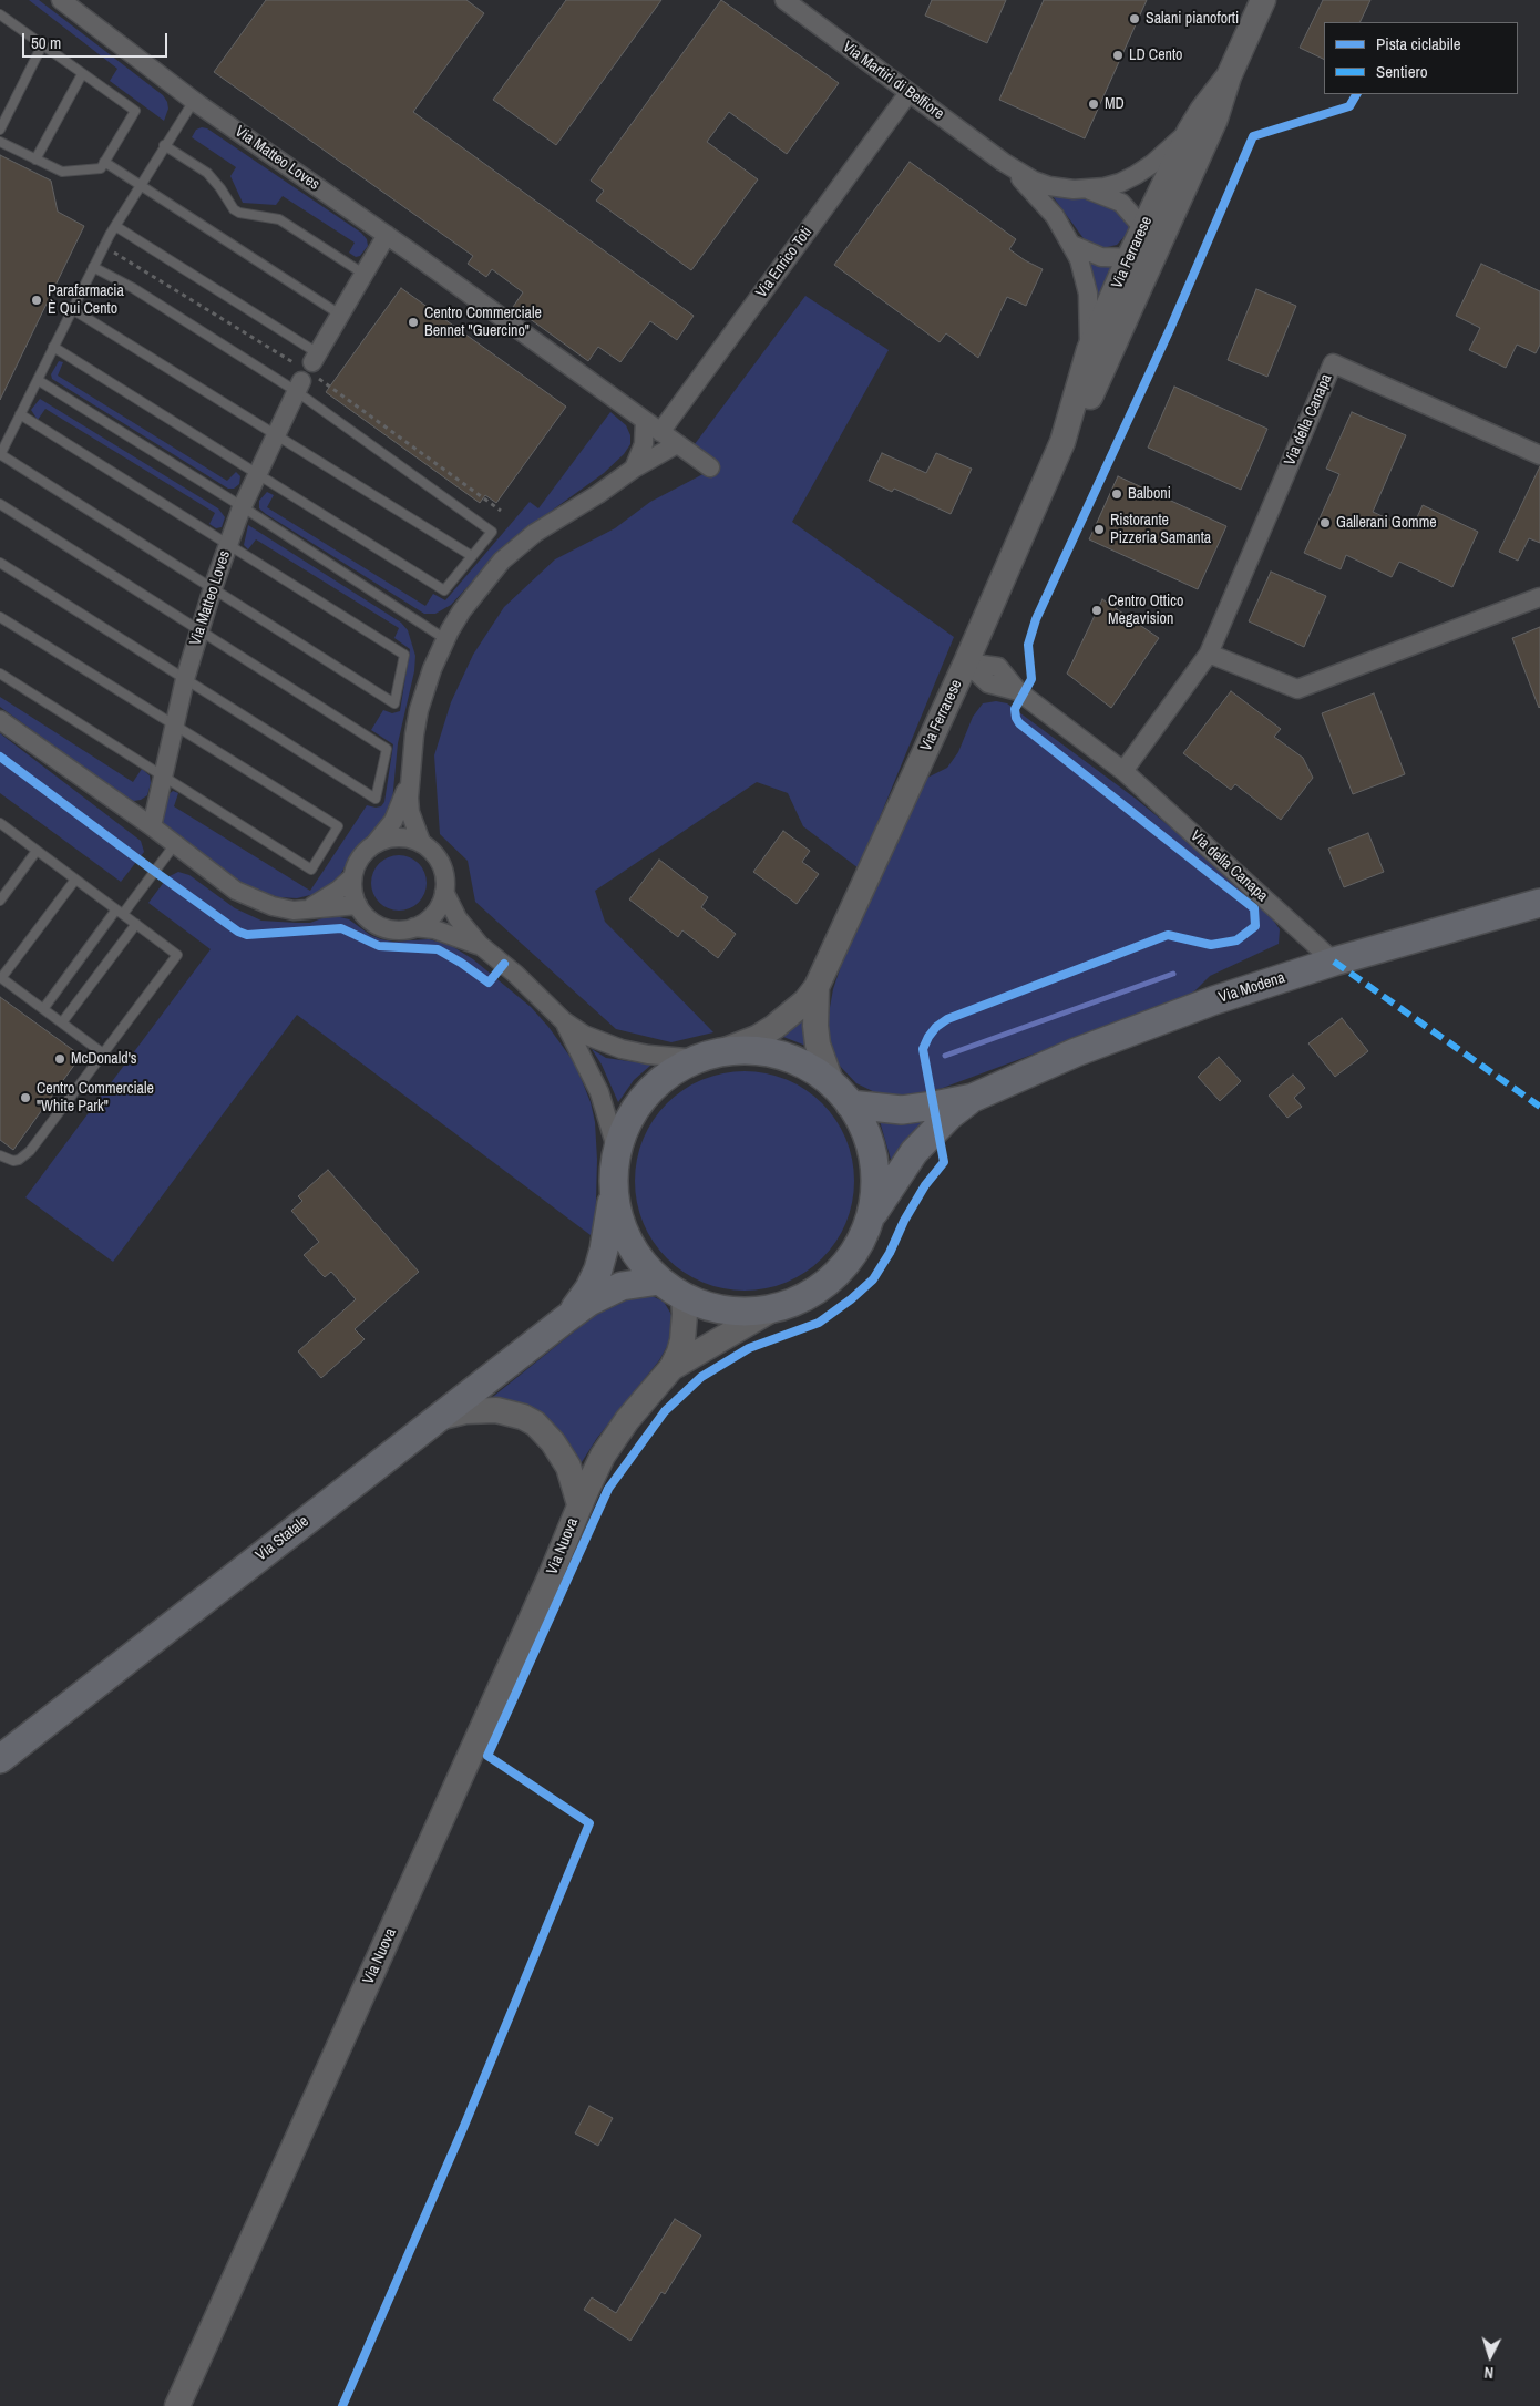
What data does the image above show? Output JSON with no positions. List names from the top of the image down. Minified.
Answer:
{"streets":{"main road":["Via Ferrarese","Via Modena","Via Statale","Via Nuova"],"street":["Via Martiri di Belfiore","Via Matteo Loves","Via Enrico Toti","Via della Canapa"]},"crossings":[["Via Martiri di Belfiore","Via Ferrarese"],["Via Martiri di Belfiore","Via Enrico Toti"],["Via Matteo Loves","Via Enrico Toti"],["Via Ferrarese","Via della Canapa"],["Via Ferrarese","Via Modena"],["Via della Canapa","Via Modena"],["Via Modena","Via Statale"],["Via Modena","Via Nuova"],["Via Statale","Via Nuova"]],"places":["Salani pianoforti","LD Cento","MD","Parafarmacia È Qui Cento","Centro Commerciale Bennet \"Guercino\"","Balboni","Gallerani Gomme","Ristorante Pizzeria Samanta","Centro Ottico Megavision","McDonald's","Centro Commerciale \"White Park\""],"legend":["Pista ciclabile","Sentiero"],"scale_bar":"50 m","north":"bottom"}
